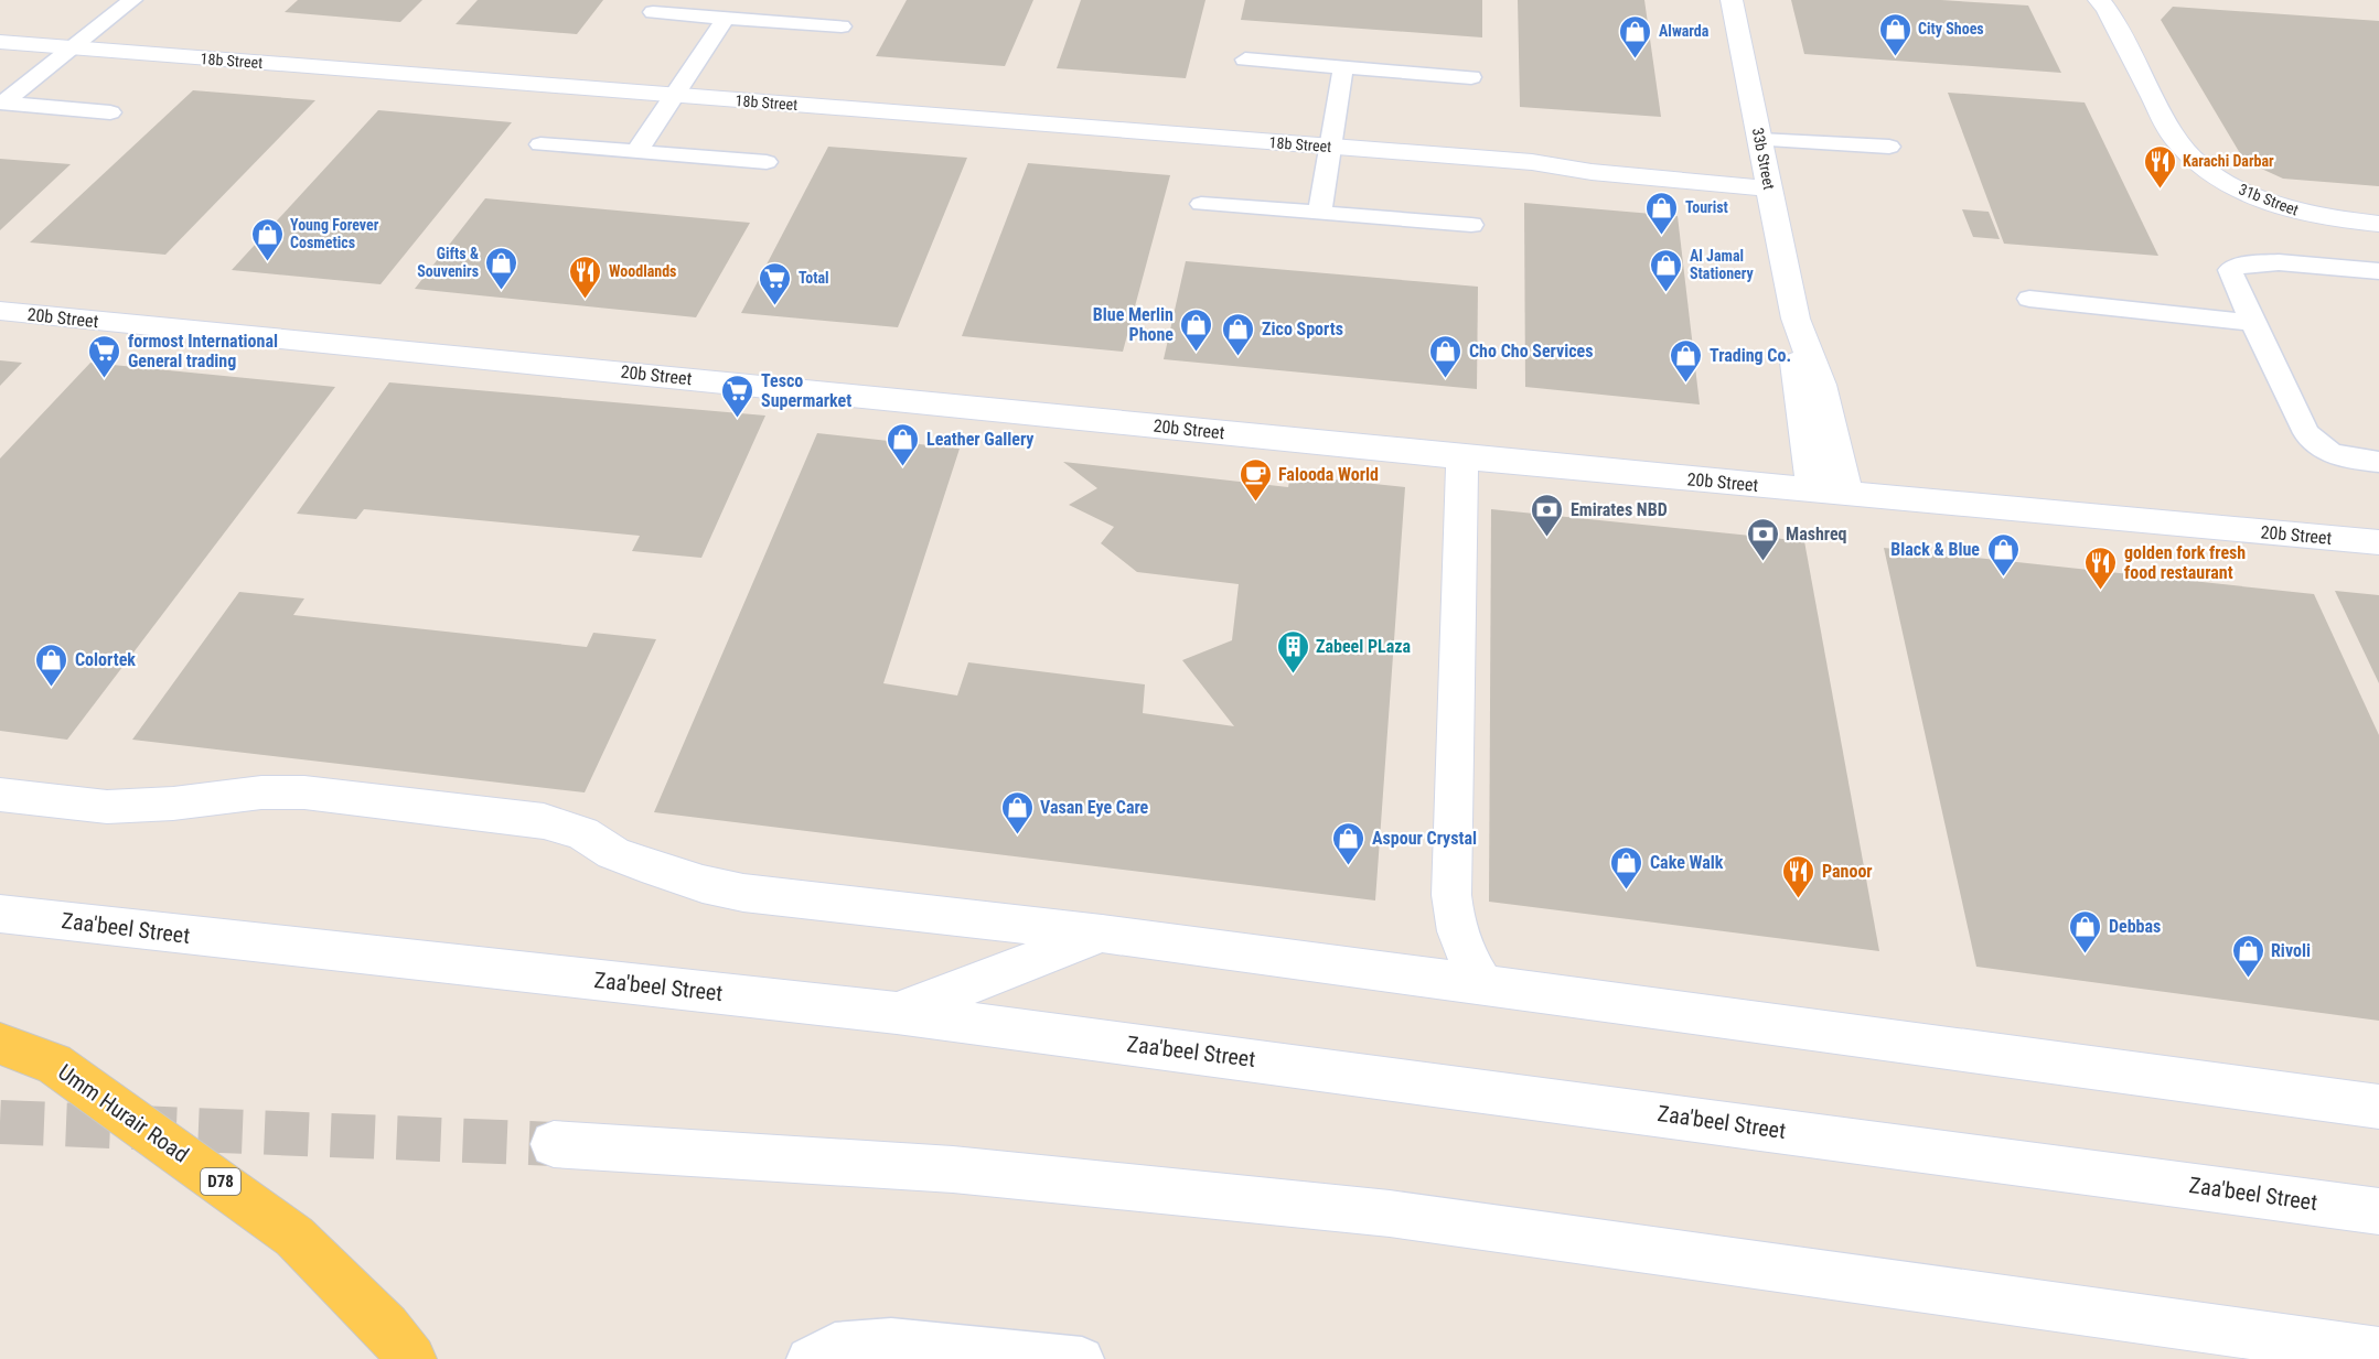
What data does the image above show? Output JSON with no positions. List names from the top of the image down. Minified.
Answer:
{"streets":{"main road":["Umm Hurair Road","D78"],"street":["18b Street","33b Street","31b Street","20b Street","Zaa'beel Street"]},"crossings":[["18b Street","33b Street"],["33b Street","20b Street"]],"places":{"shop":["City Shoes","Alwarda","Tourist","Young Forever Cosmetics","Gifts & Souvenirs","Al Jamal Stationery","Blue Merlin Phone","Zico Sports","Cho Cho Services","Trading Co.","Leather Gallery","Black & Blue","Colortek","Vasan Eye Care","Aspour Crystal","Cake Walk","Debbas","Rivoli"],"restaurant":["Karachi Darbar","Woodlands","golden fork fresh food restaurant","Panoor"],"supermarket":["Total","formost International General trading","Tesco Supermarket"],"cafe":["Falooda World"],"bank":["Emirates NBD","Mashreq"],"building":["Zabeel PLaza"]}}
